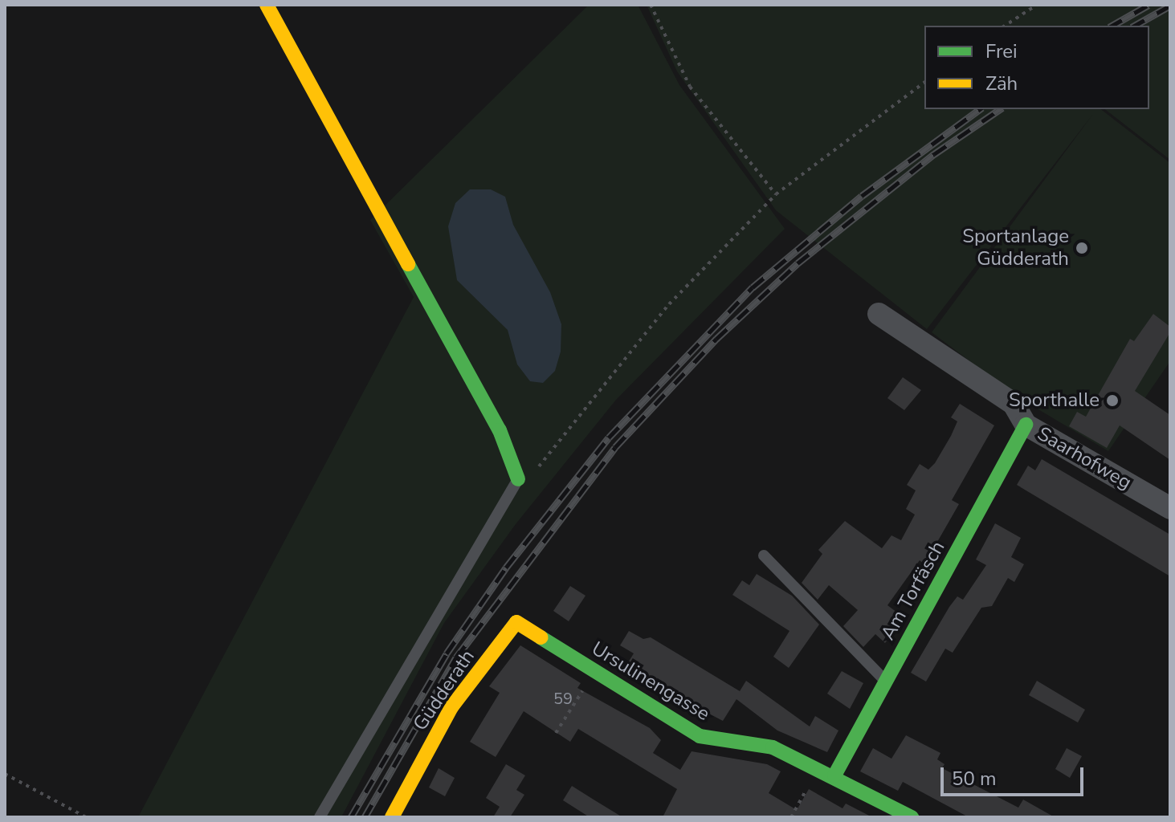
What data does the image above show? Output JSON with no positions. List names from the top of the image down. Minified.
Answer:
{"streets":{"street":["Saarhofweg","Am Torfäsch","Ursulinengasse","Güdderath"]},"crossings":[["Saarhofweg","Am Torfäsch"],["Am Torfäsch","Ursulinengasse"],["Ursulinengasse","Güdderath"]],"places":["Sportanlage Güdderath","Sporthalle"],"house_numbers":["59"],"legend":["Frei","Zäh"],"scale_bar":"50 m"}
